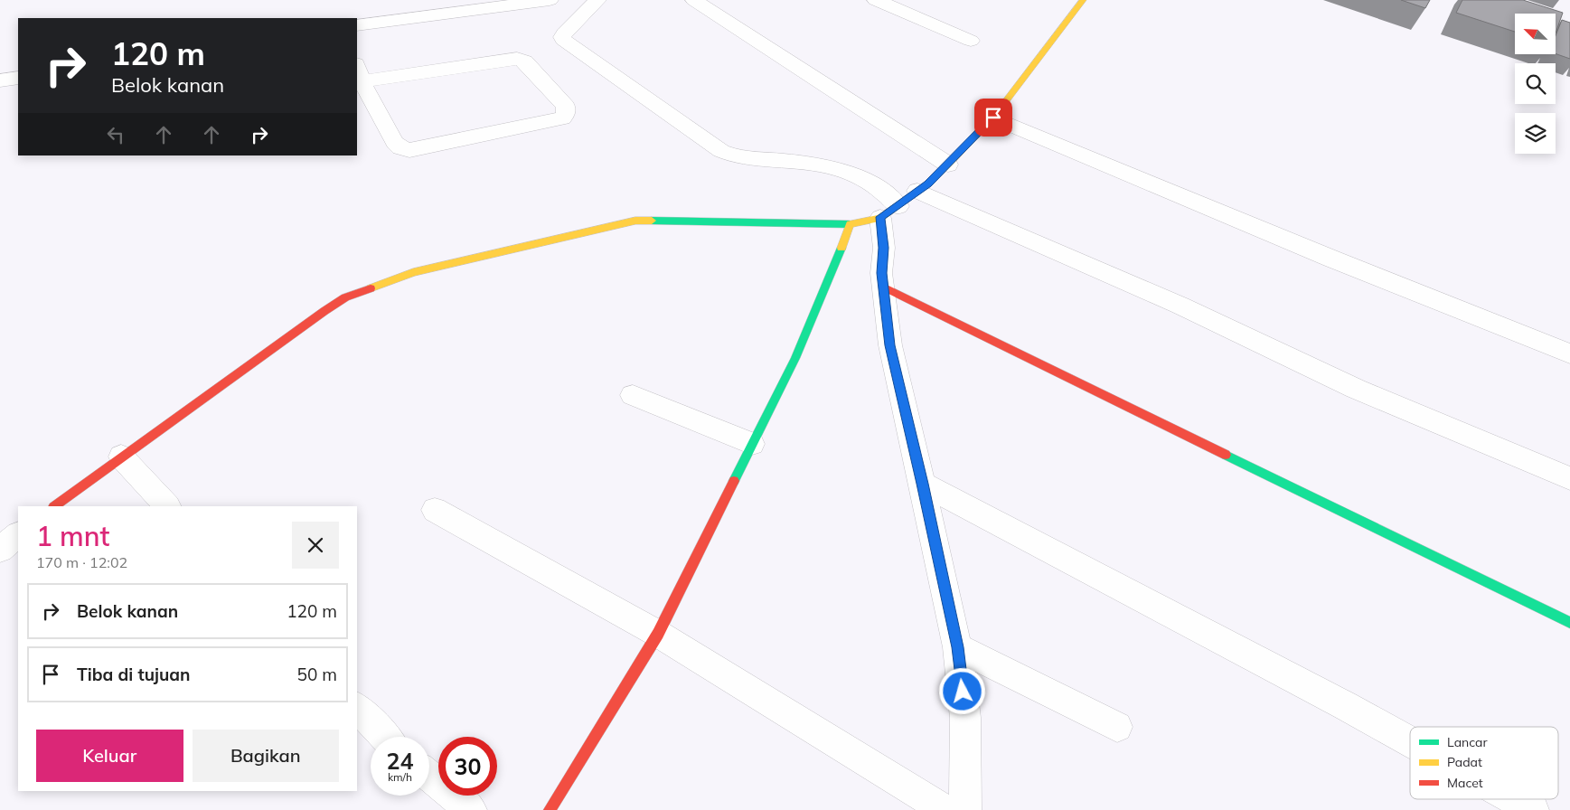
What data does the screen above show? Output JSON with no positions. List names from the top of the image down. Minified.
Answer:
{"legend":["Lancar","Padat","Macet"],"north":"top left","page":{"turn":["120 m","Belok kanan"],"heading":["1 mnt","170 m · 12:02"],"list":[{"name":"Belok kanan","value":"120 m"},{"name":"Tiba di tujuan","value":"50 m"}],"buttons":["Keluar","Bagikan"],"speed":"24 km/h","limit":"30"}}
